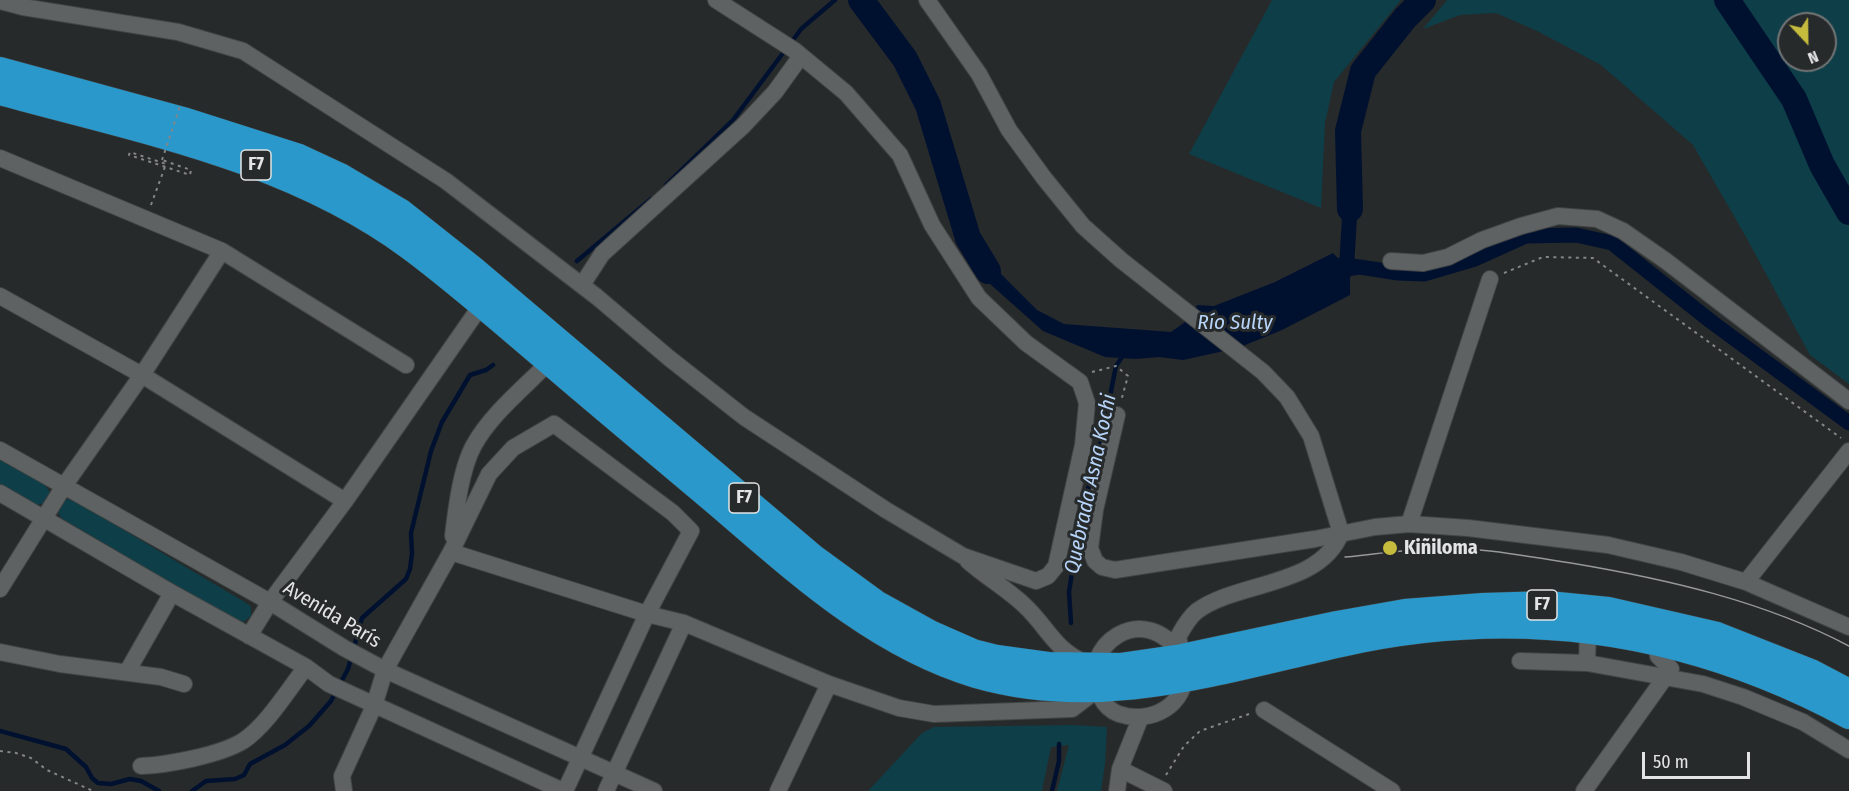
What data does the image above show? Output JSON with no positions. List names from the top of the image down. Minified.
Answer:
{"streets":{"highway":["F7"],"street":["Avenida París"]},"water":["Río Sulty","Quebrada Asna Kochi"],"places":["Kiñiloma"],"scale_bar":"50 m","north":"bottom"}
